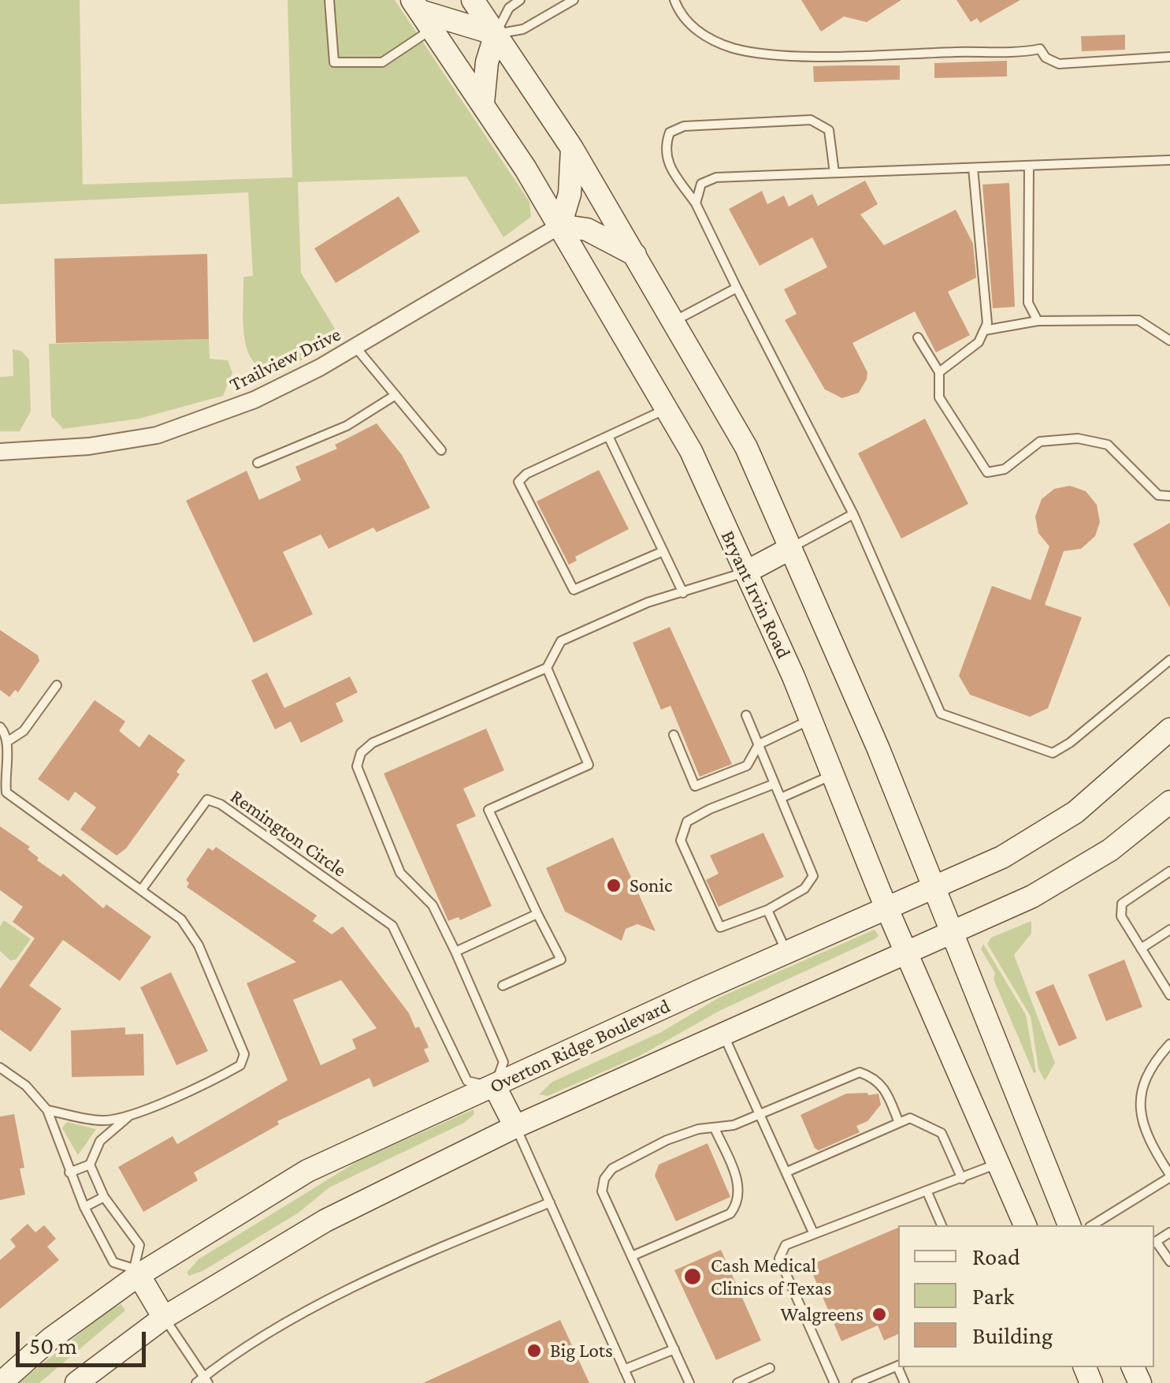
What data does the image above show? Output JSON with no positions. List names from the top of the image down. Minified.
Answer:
{"streets":{"main road":["Bryant Irvin Road","Overton Ridge Boulevard"],"street":["Trailview Drive"],"lane":["Remington Circle"]},"crossings":[["Trailview Drive","Bryant Irvin Road"],["Bryant Irvin Road","Overton Ridge Boulevard"],["Remington Circle","Overton Ridge Boulevard"]],"places":["Sonic","Cash Medical Clinics of Texas","Walgreens","Big Lots"],"legend":["Road","Park","Building"],"scale_bar":"50 m"}
